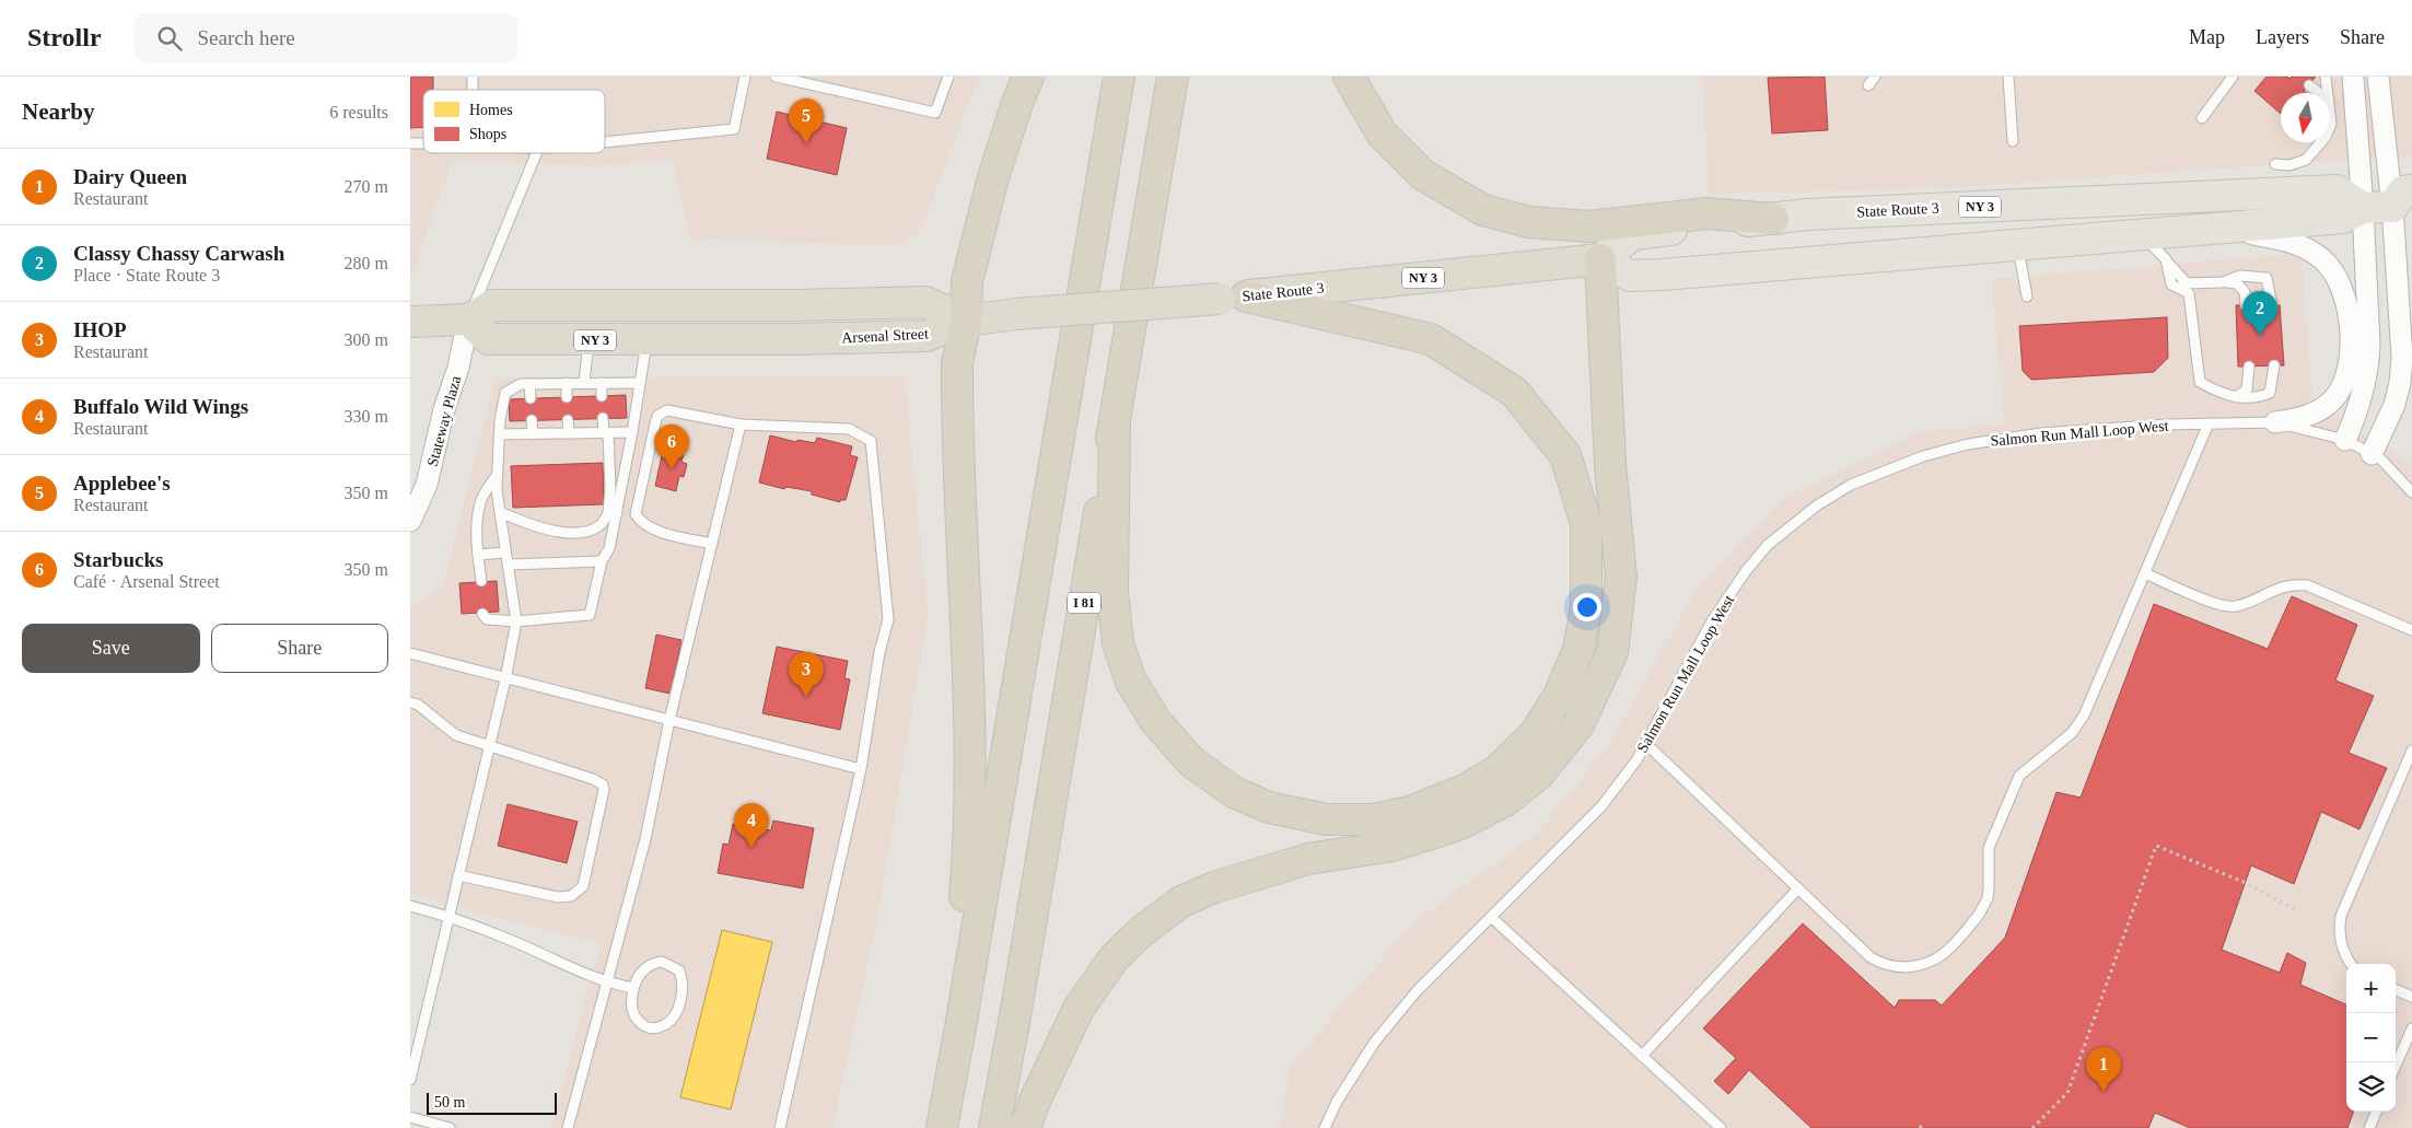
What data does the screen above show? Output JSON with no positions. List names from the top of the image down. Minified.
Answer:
{"streets":{"highway":["NY 3","State Route 3","Arsenal Street","I 81"],"street":["Stateway Plaza"],"lane":["Salmon Run Mall Loop West"]},"crossings":[["State Route 3","Arsenal Street"],["Arsenal Street","Stateway Plaza"]],"legend":["Homes","Shops"],"scale_bar":"50 m","north":"bottom","page":{"header":"Strollr","search":"Search here","nav":["Map","Layers","Share"],"heading":["Nearby","6 results"],"pins":["5","2","6","3","4","1"],"list":[{"mark":"1","name":"Dairy Queen","note":"Restaurant","value":"270 m"},{"mark":"2","name":"Classy Chassy Carwash","note":"Place · State Route 3","value":"280 m"},{"mark":"3","name":"IHOP","note":"Restaurant","value":"300 m"},{"mark":"4","name":"Buffalo Wild Wings","note":"Restaurant","value":"330 m"},{"mark":"5","name":"Applebee's","note":"Restaurant","value":"350 m"},{"mark":"6","name":"Starbucks","note":"Café · Arsenal Street","value":"350 m"}],"buttons":["Save","Share"],"map_buttons":["+","−"],"scale":"50 m"}}
